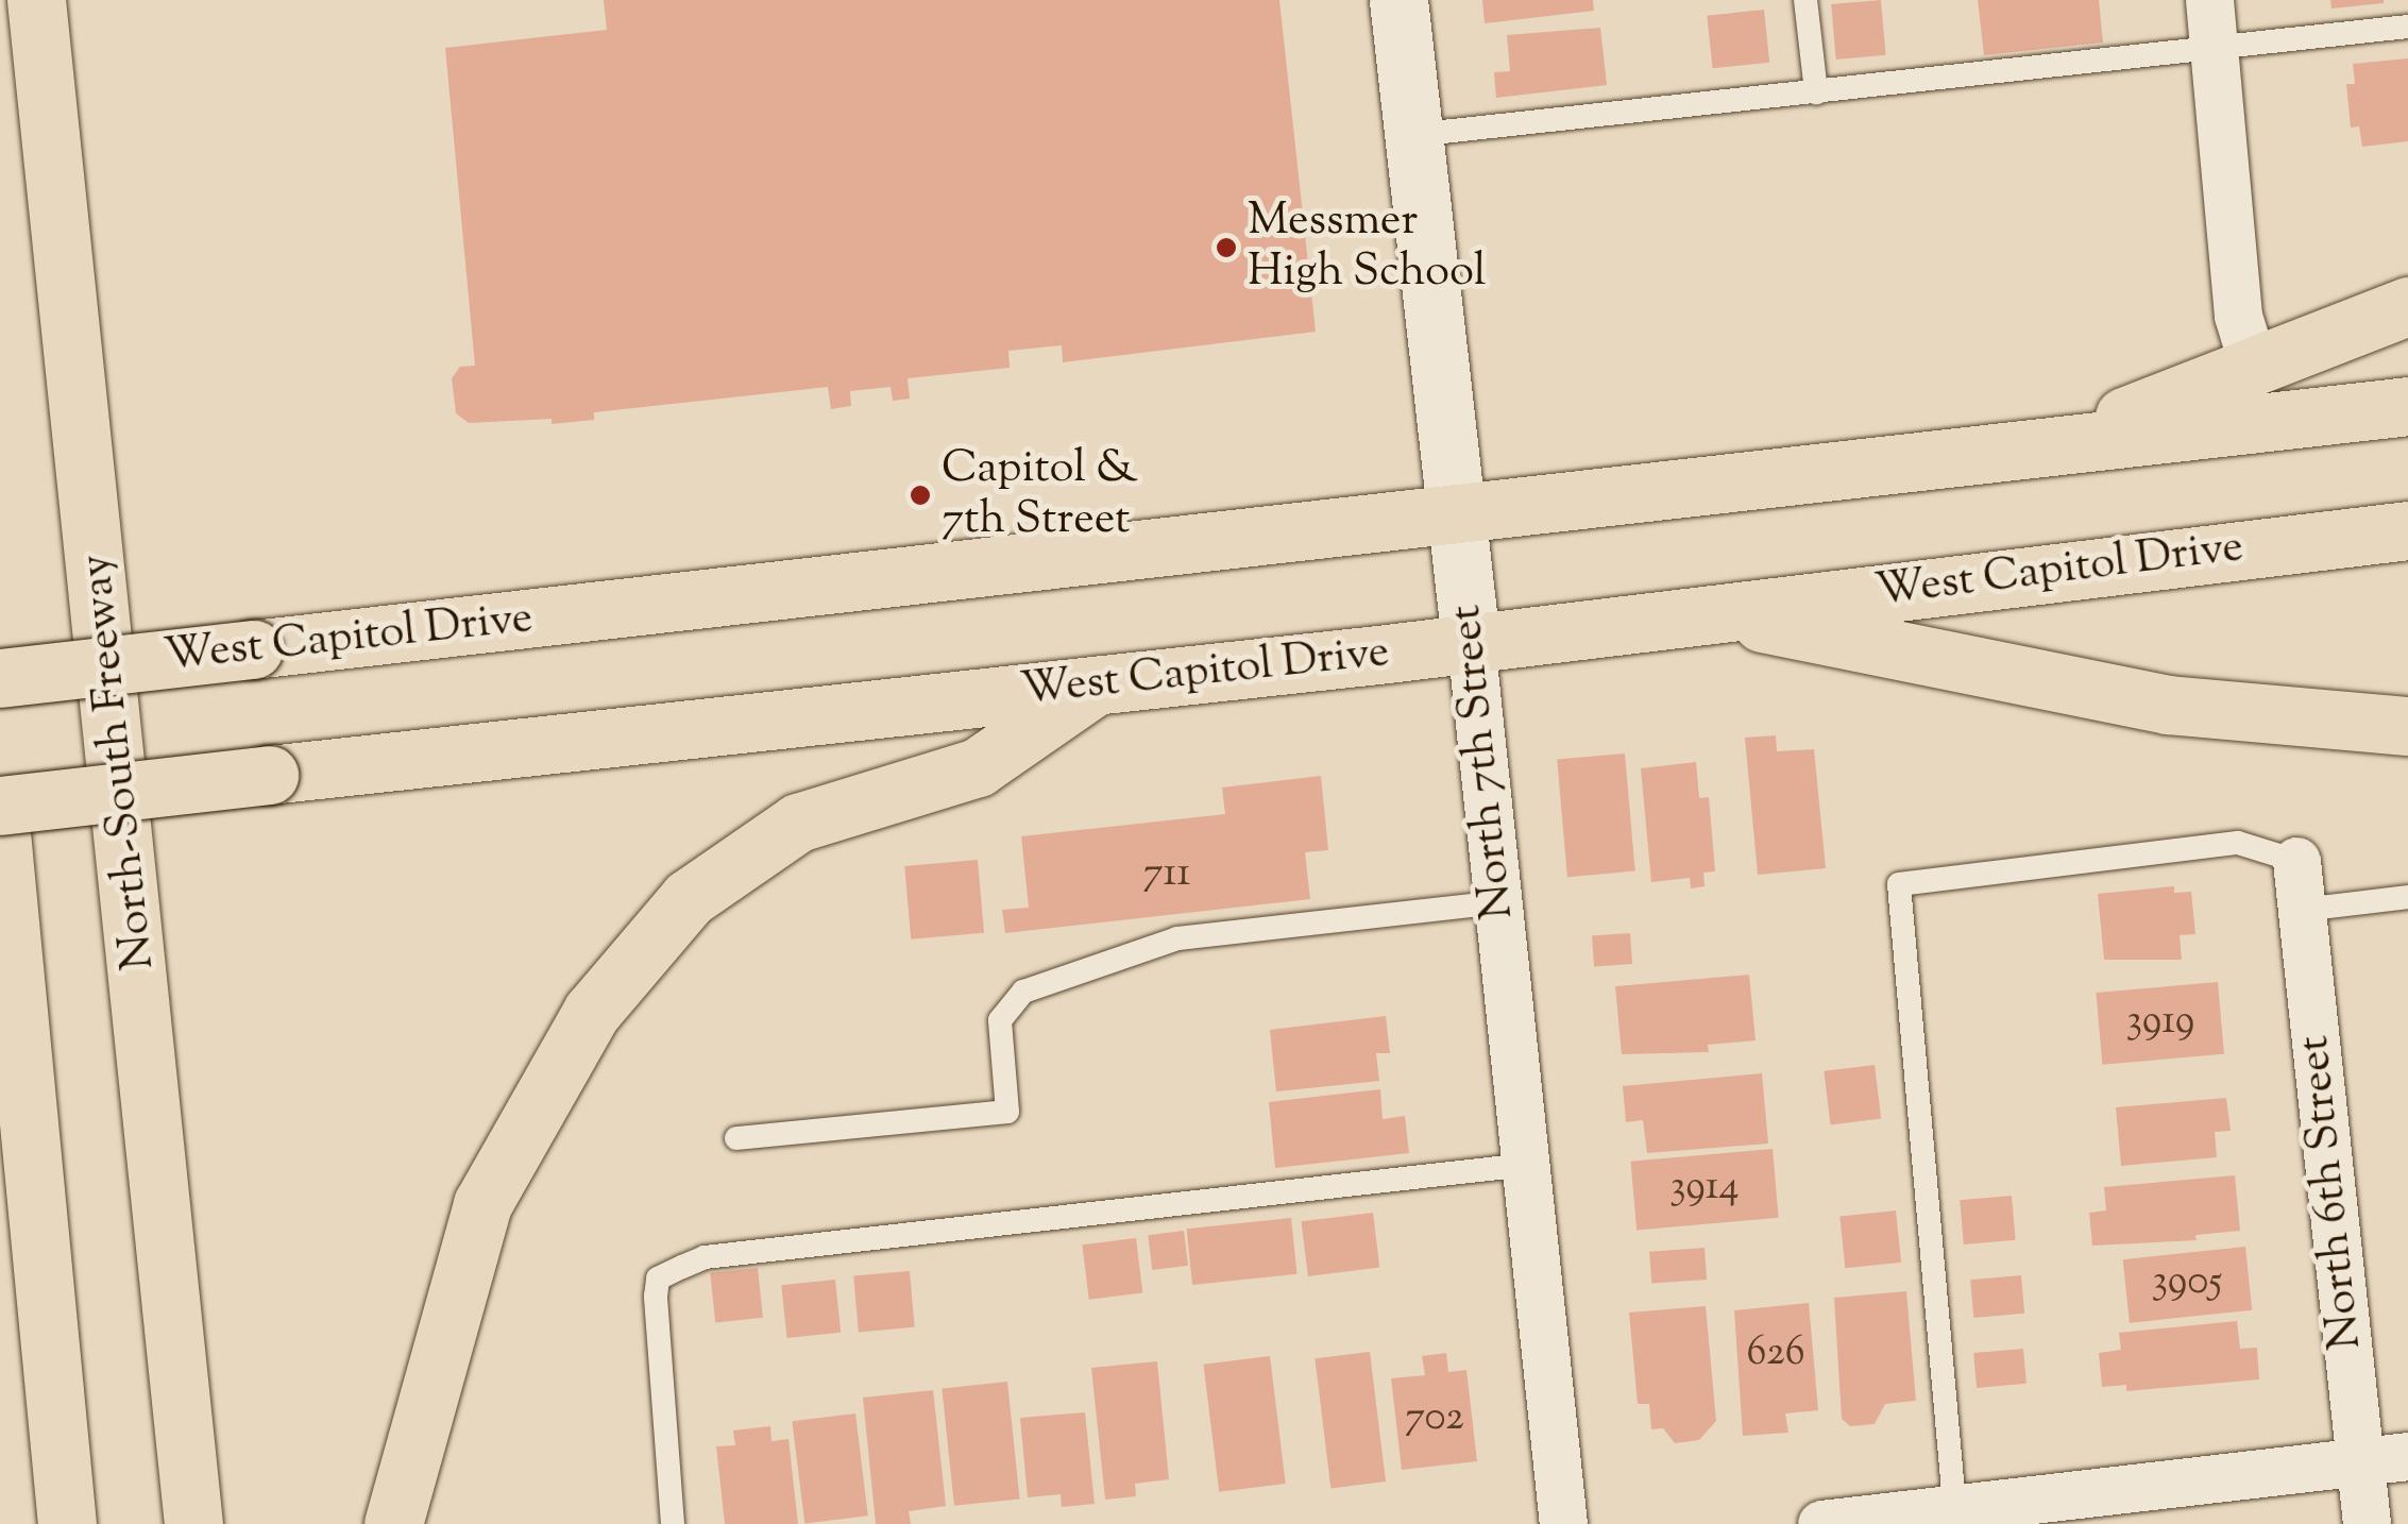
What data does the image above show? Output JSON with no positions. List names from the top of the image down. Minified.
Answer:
{"streets":{"main road":["West Capitol Drive","North-South Freeway"],"street":["North 7th Street","North 6th Street"]},"crossings":[["West Capitol Drive","North 7th Street"]],"places":["Messmer High School","Capitol & 7th Street"],"house_numbers":["711","3919","3914","3905","626","702"]}
